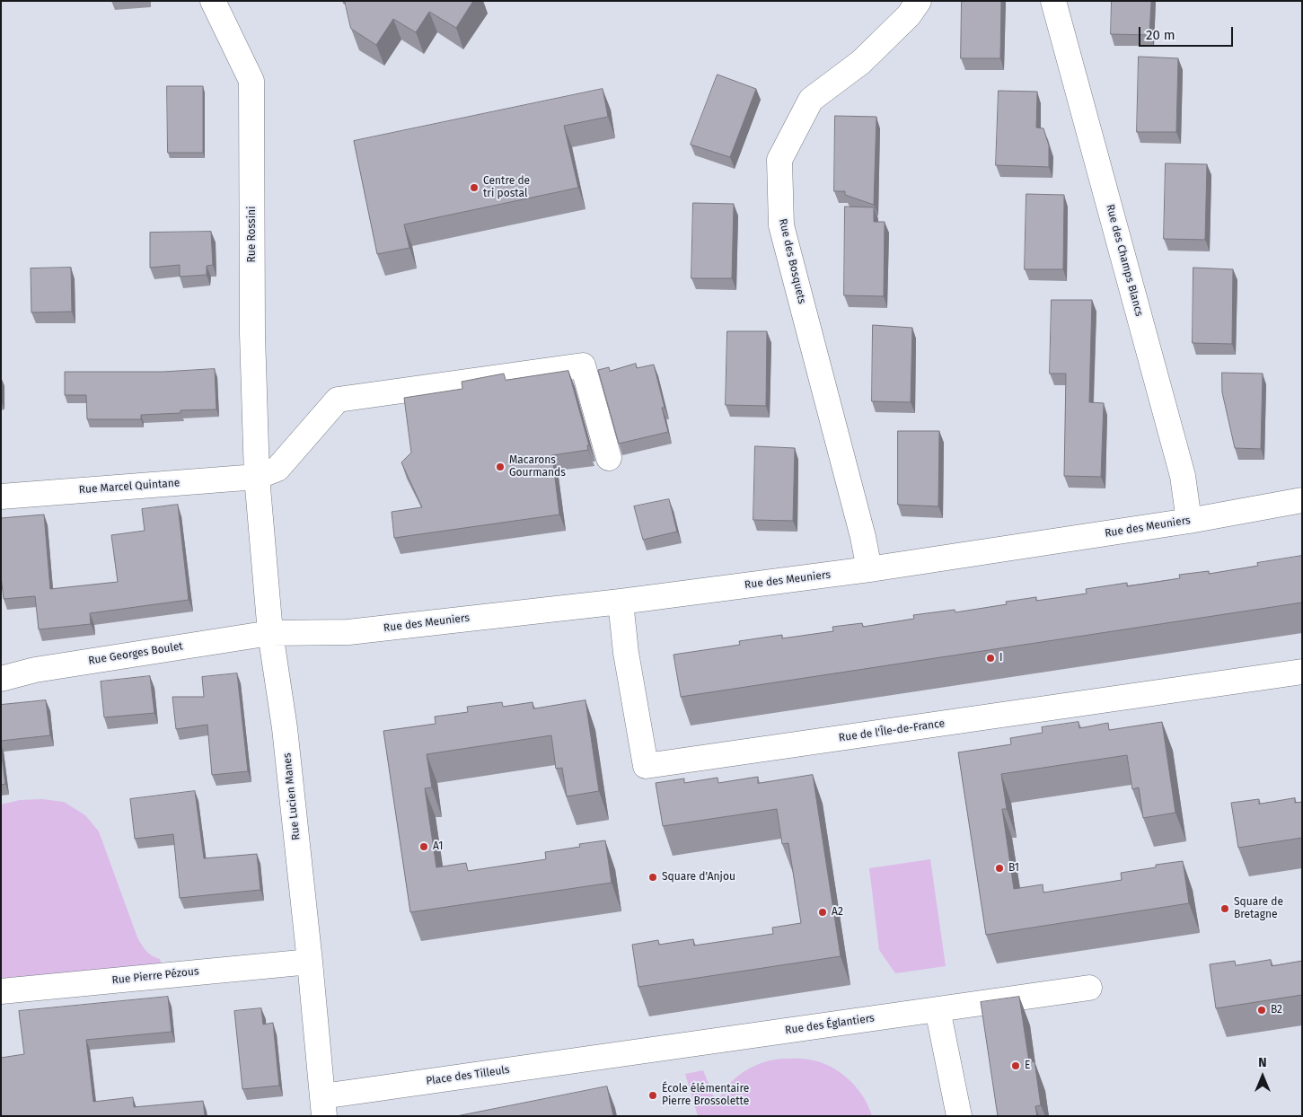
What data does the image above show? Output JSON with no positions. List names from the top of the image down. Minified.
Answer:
{"streets":{"street":["Rue Rossini","Rue des Champs Blancs","Rue des Bosquets","Rue Marcel Quintane","Rue des Meuniers","Rue Georges Boulet","Rue de l'Île-de-France","Rue Lucien Manes","Rue Pierre Pézous","Rue des Églantiers","Place des Tilleuls"]},"crossings":[["Rue Rossini","Rue Marcel Quintane"],["Rue Rossini","Rue Lucien Manes"],["Rue des Champs Blancs","Rue des Meuniers"],["Rue des Bosquets","Rue des Meuniers"],["Rue Marcel Quintane","Rue Lucien Manes"],["Rue des Meuniers","Rue Georges Boulet"],["Rue des Meuniers","Rue de l'Île-de-France"],["Rue des Meuniers","Rue Lucien Manes"],["Rue Georges Boulet","Rue Lucien Manes"],["Rue Lucien Manes","Rue Pierre Pézous"],["Rue Lucien Manes","Place des Tilleuls"],["Rue des Églantiers","Place des Tilleuls"]],"places":["Centre de tri postal","Macarons Gourmands","I","A1","B1","Square d'Anjou","Square de Bretagne","A2","B2","E","École élémentaire Pierre Brossolette"],"scale_bar":"20 m","north":"top"}
